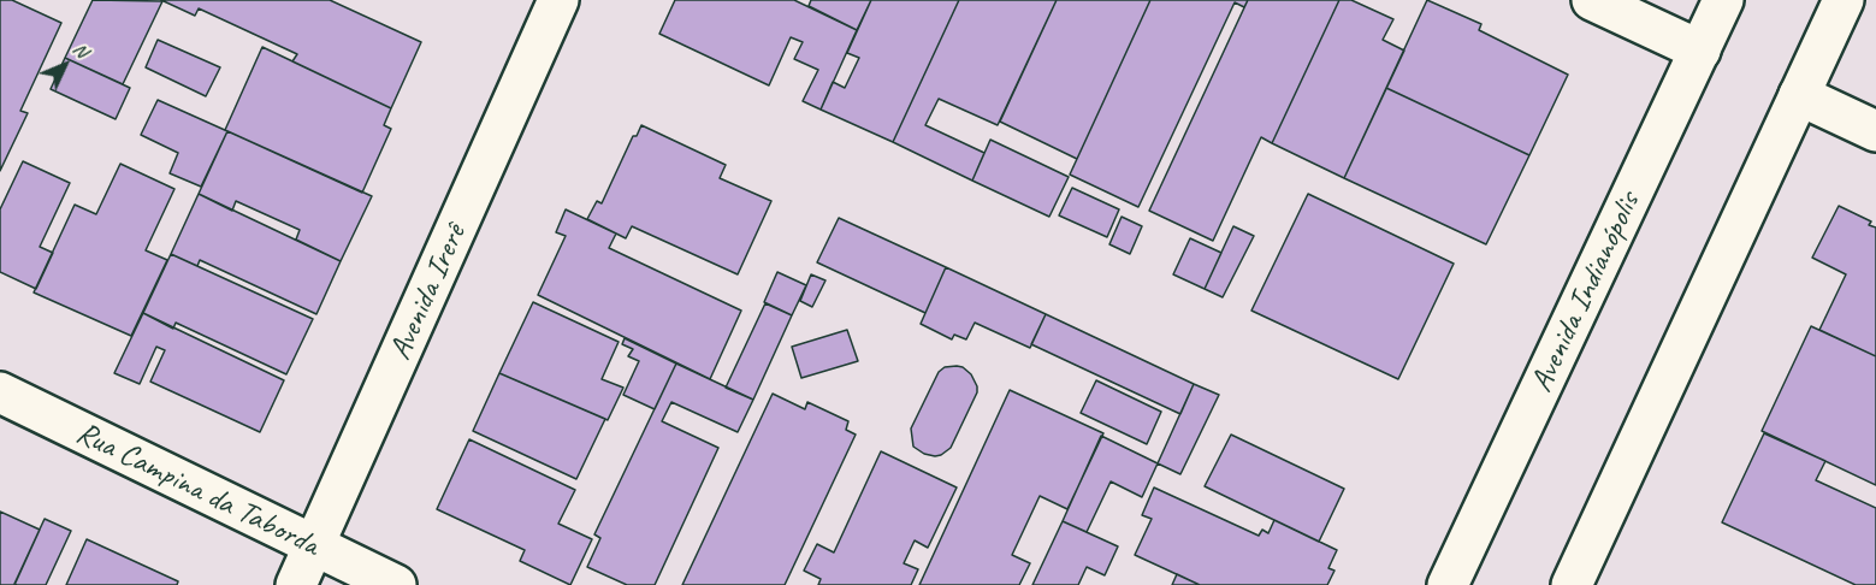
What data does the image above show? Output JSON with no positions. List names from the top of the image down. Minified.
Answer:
{"streets":{"street":["Avenida Irerê","Avenida Indianópolis","Rua Campina da Taborda"]},"crossings":[["Avenida Irerê","Rua Campina da Taborda"]],"north":"top right"}
